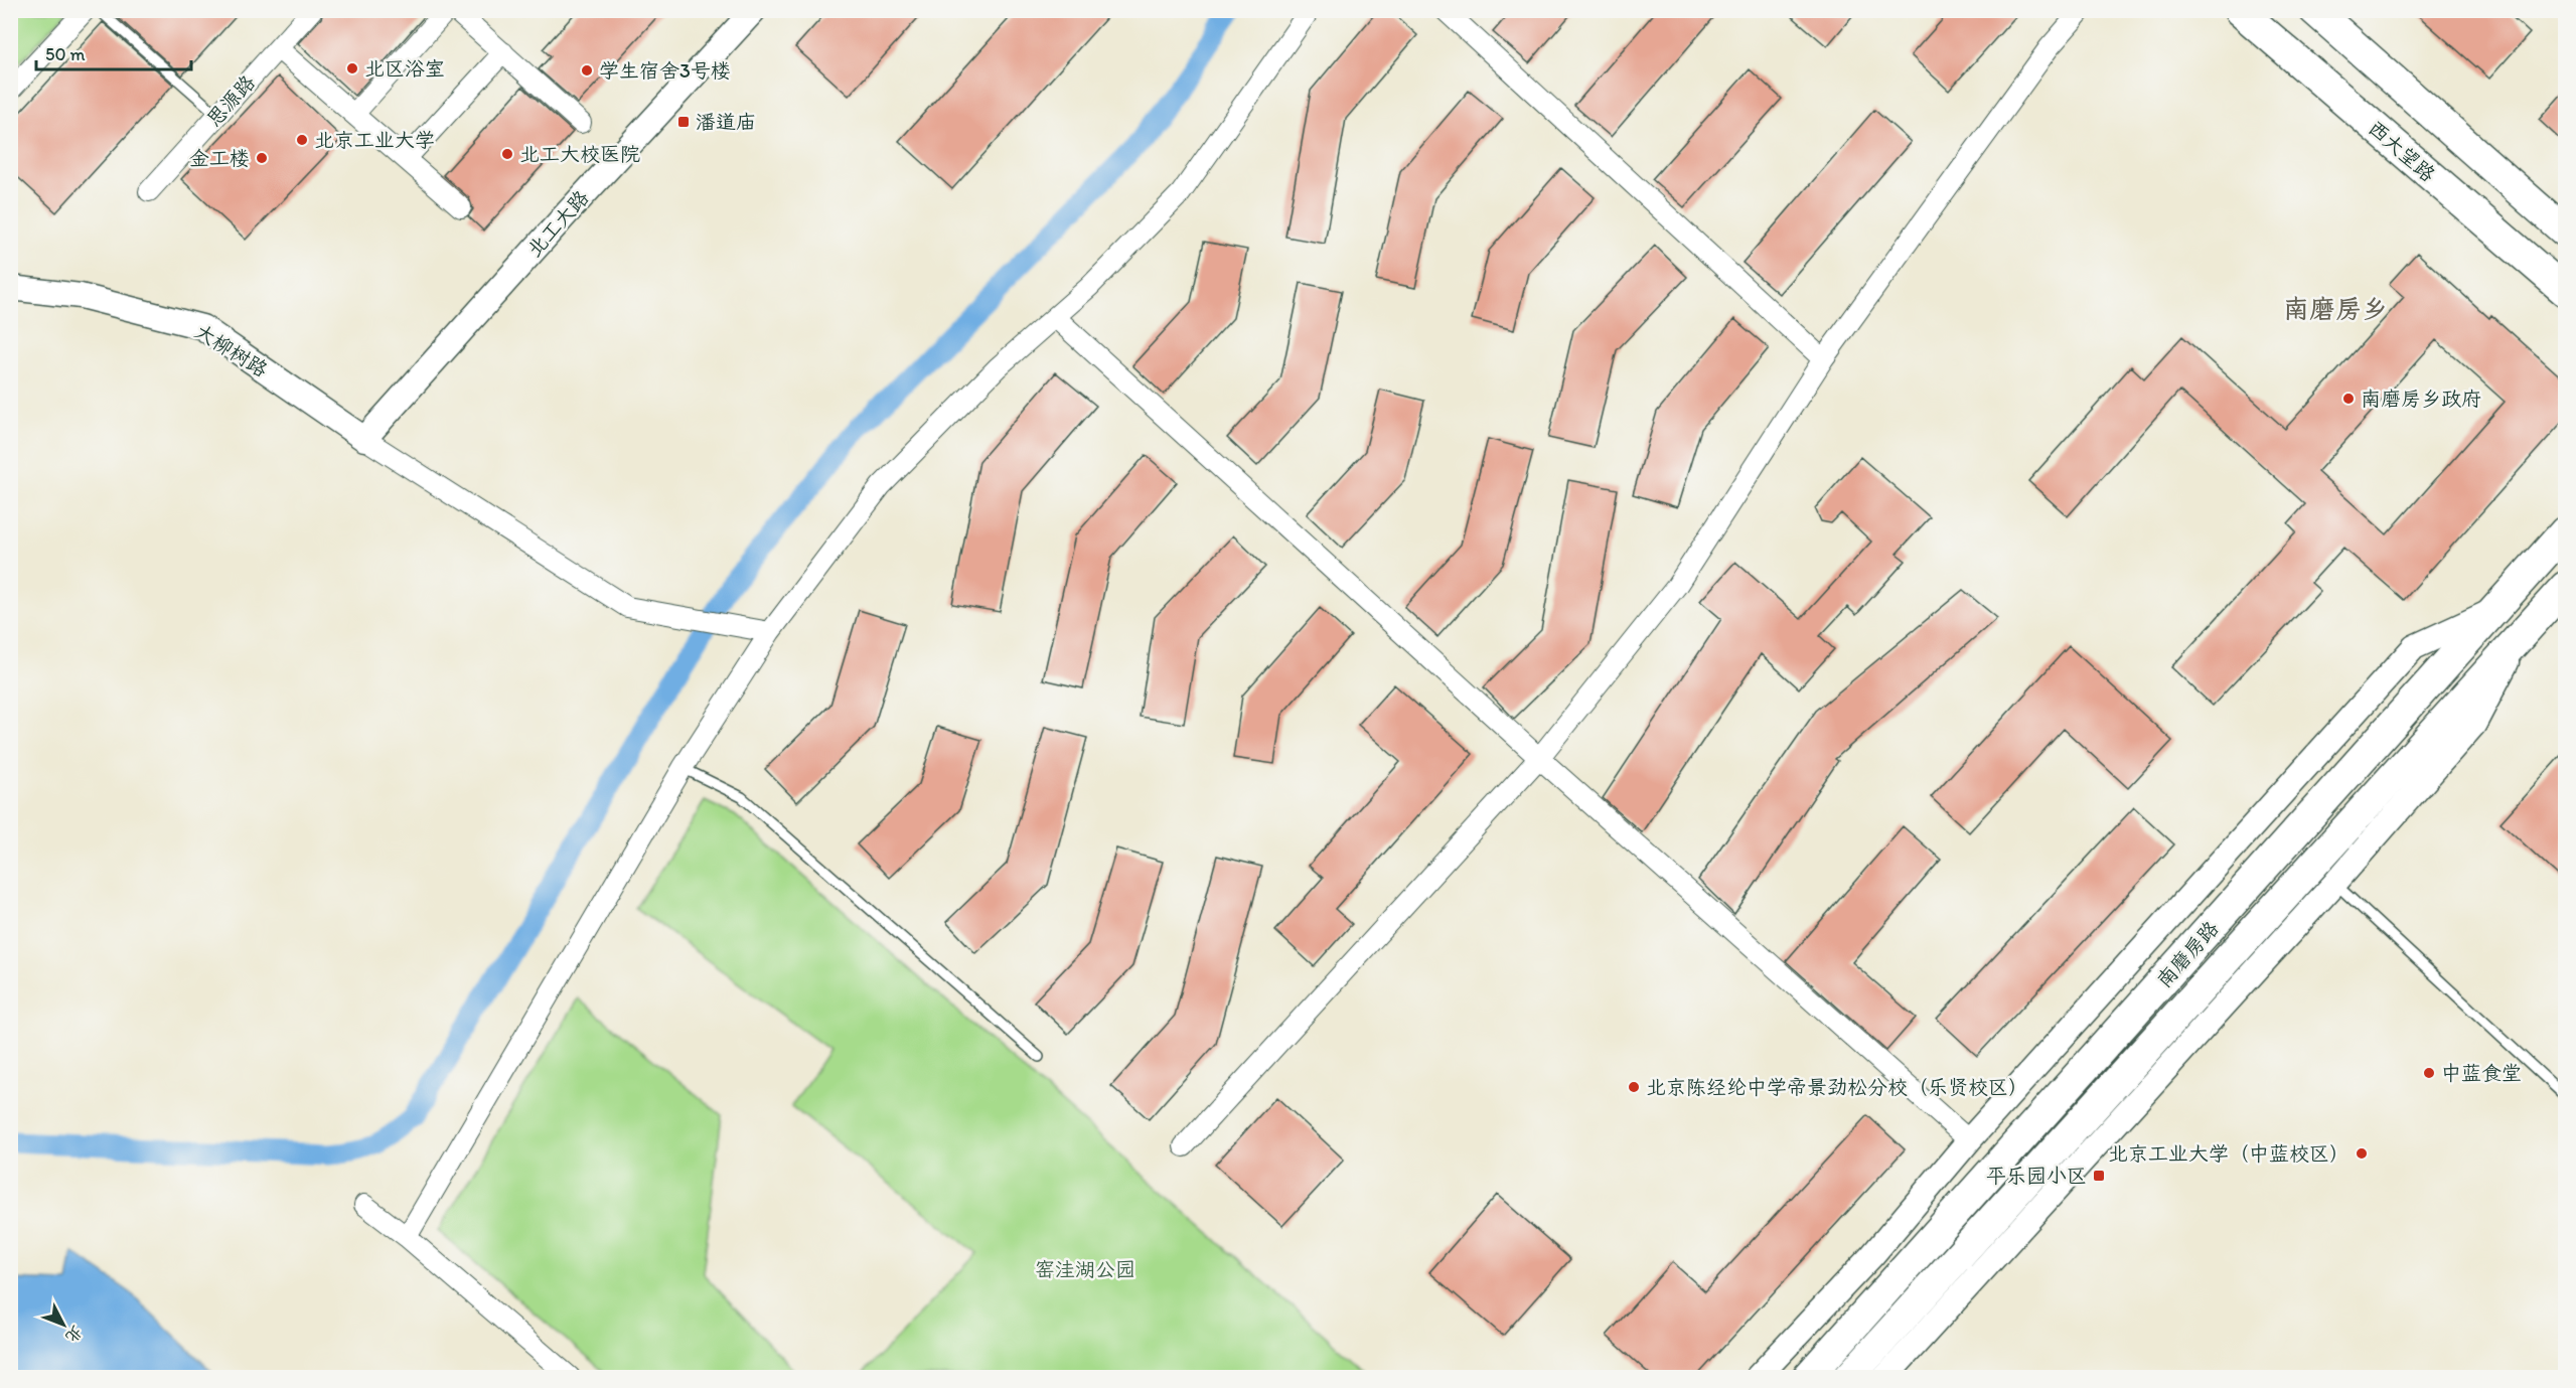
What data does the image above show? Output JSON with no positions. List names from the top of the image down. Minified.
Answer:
{"streets":{"main road":["西大望路","南磨房路"],"street":["思源路","北工大路","大柳树路"]},"crossings":[["北工大路","大柳树路"]],"districts":["南磨房乡"],"parks":["窑洼湖公园"],"places":{"other":["北区浴室","学生宿舍3号楼","北京工业大学","北工大校医院","金工楼","南磨房乡政府","中蓝食堂","北京陈经纶中学帝景劲松分校（乐贤校区）","北京工业大学（中蓝校区）"],"transit":["潘道庙","平乐园小区"]},"scale_bar":"50 m","north":"bottom right"}
